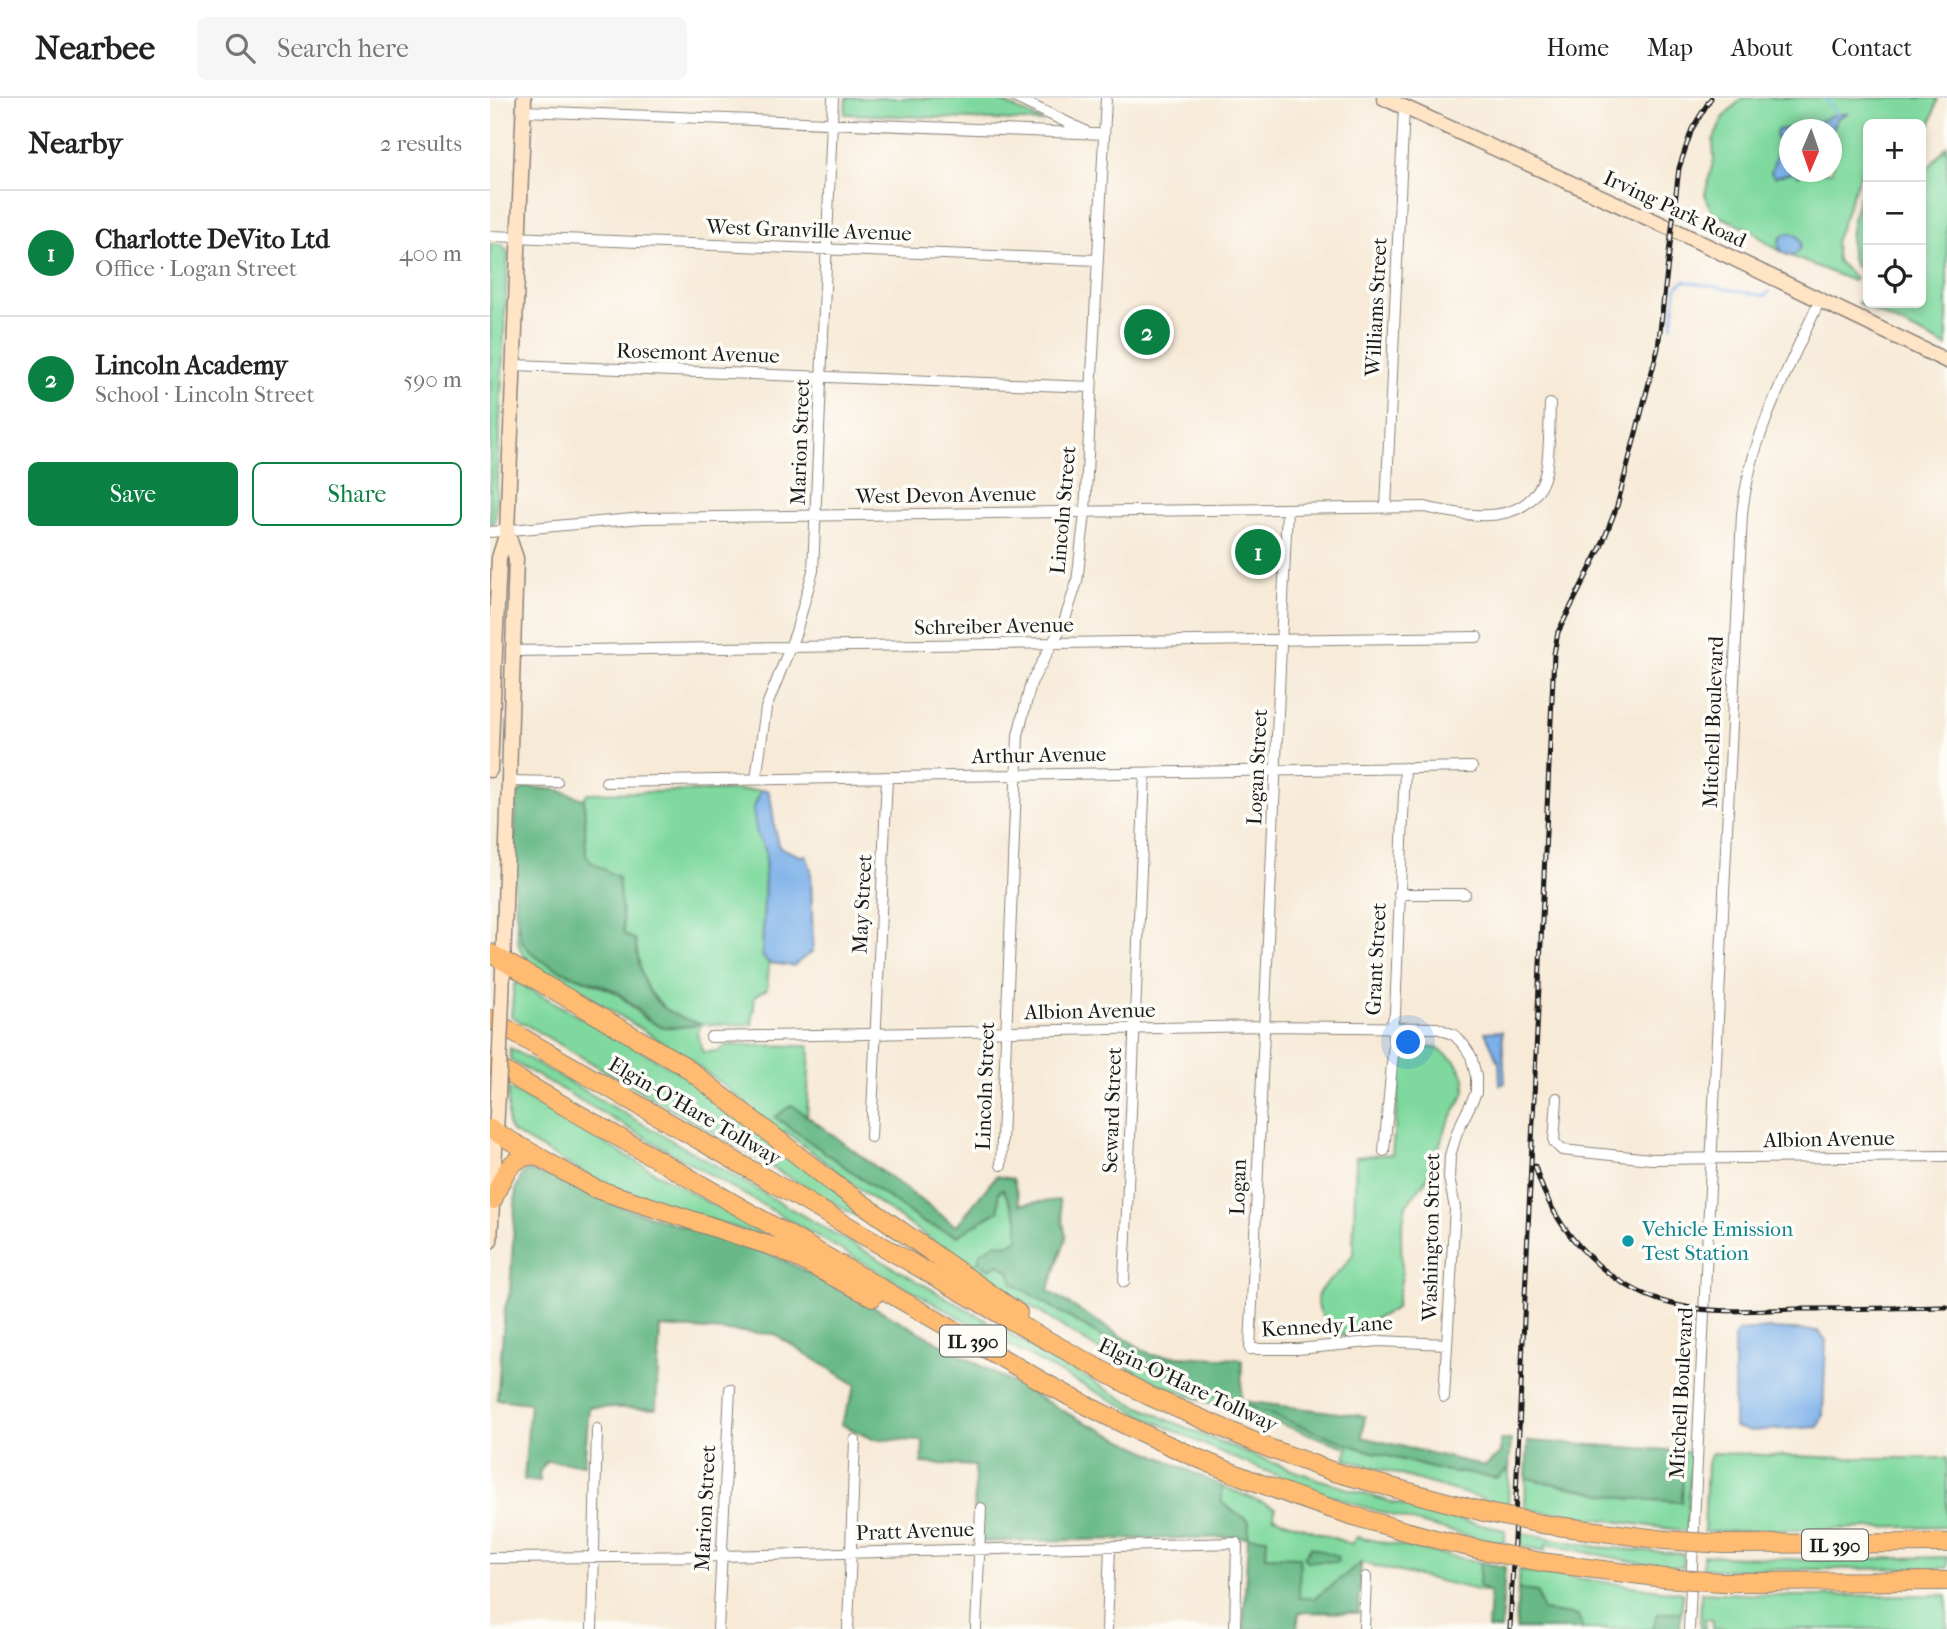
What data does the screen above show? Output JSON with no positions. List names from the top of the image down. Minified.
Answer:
{"streets":{"highway":["Elgin-O'Hare Tollway","IL 390"],"main road":["Irving Park Road"],"street":["West Granville Avenue","Williams Street","Rosemont Avenue","Marion Street","West Devon Avenue","Lincoln Street","Schreiber Avenue","Mitchell Boulevard","Arthur Avenue","Logan Street","May Street","Grant Street","Albion Avenue","Seward Street","Logan","Washington Street","Kennedy Lane","Pratt Avenue"]},"crossings":[["Irving Park Road","Williams Street"],["Irving Park Road","Mitchell Boulevard"],["West Granville Avenue","Marion Street"],["West Granville Avenue","Lincoln Street"],["Williams Street","West Devon Avenue"],["Rosemont Avenue","Marion Street"],["Rosemont Avenue","Lincoln Street"],["Marion Street","West Devon Avenue"],["Marion Street","Schreiber Avenue"],["Marion Street","Arthur Avenue"],["Marion Street","Pratt Avenue"],["West Devon Avenue","Lincoln Street"],["West Devon Avenue","Logan Street"],["Lincoln Street","Schreiber Avenue"],["Lincoln Street","Arthur Avenue"],["Lincoln Street","Albion Avenue"],["Schreiber Avenue","Logan Street"],["Mitchell Boulevard","Albion Avenue"],["Arthur Avenue","Logan Street"],["Arthur Avenue","May Street"],["Arthur Avenue","Grant Street"],["Arthur Avenue","Seward Street"],["Logan Street","Albion Avenue"],["Logan Street","Logan"],["May Street","Albion Avenue"],["Grant Street","Albion Avenue"],["Albion Avenue","Seward Street"],["Albion Avenue","Logan"],["Albion Avenue","Washington Street"],["Logan","Kennedy Lane"],["Washington Street","Kennedy Lane"]],"places":["Vehicle Emission Test Station"],"north":"bottom","page":{"header":"Nearbee","search":"Search here","nav":["Home","Map","About","Contact"],"heading":["Nearby","2 results"],"map_buttons":["+","−"],"list":[{"mark":"1","name":"Charlotte DeVito Ltd","note":"Office · Logan Street","value":"400 m"},{"mark":"2","name":"Lincoln Academy","note":"School · Lincoln Street","value":"590 m"}],"pins":["2","1"],"buttons":["Save","Share"]}}
